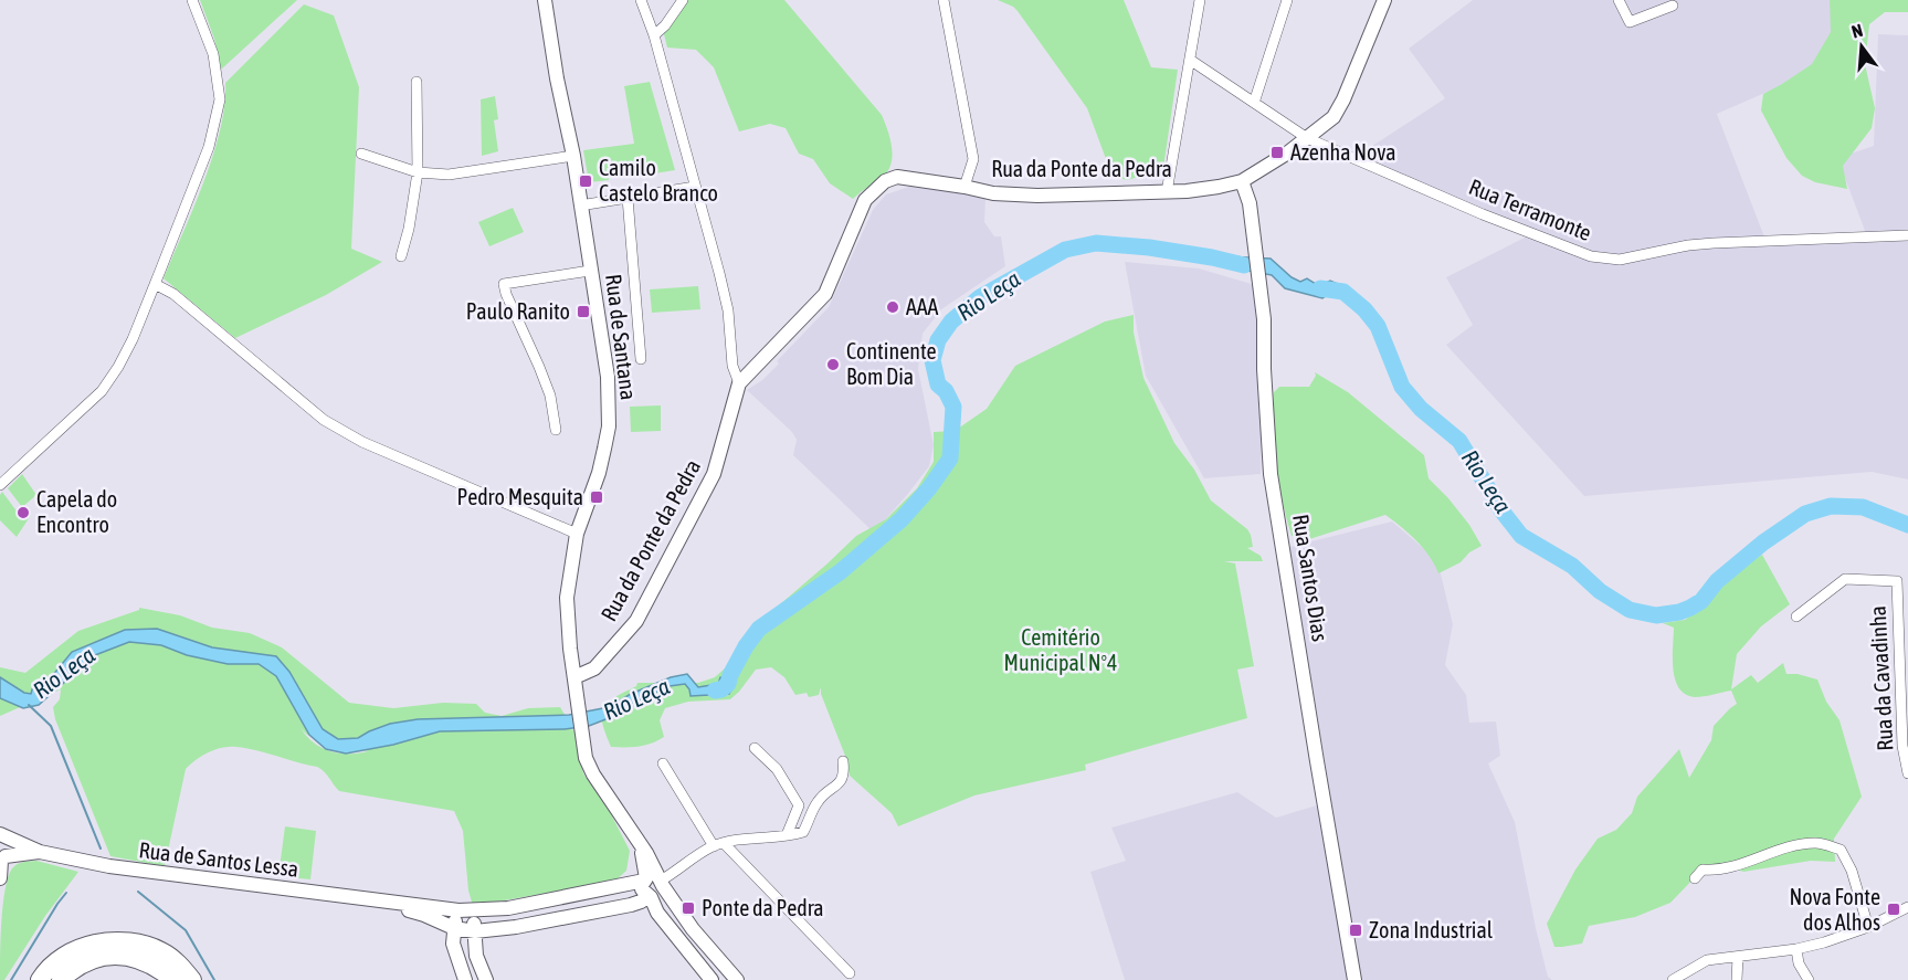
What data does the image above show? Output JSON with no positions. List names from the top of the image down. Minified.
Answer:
{"streets":{"street":["Rua da Ponte da Pedra","Rua Terramonte","Rua de Santana","Rua Santos Dias","Rua da Cavadinha","Rua de Santos Lessa"]},"crossings":[["Rua da Ponte da Pedra","Rua Terramonte"],["Rua da Ponte da Pedra","Rua de Santana"],["Rua da Ponte da Pedra","Rua Santos Dias"],["Rua de Santana","Rua de Santos Lessa"]],"water":["Rio Leça"],"parks":["Cemitério Municipal Nº4"],"places":{"transit":["Azenha Nova","Camilo Castelo Branco","Paulo Ranito","Pedro Mesquita","Ponte da Pedra","Nova Fonte dos Alhos","Zona Industrial"],"other":["AAA","Continente Bom Dia","Capela do Encontro"]},"north":"top"}
